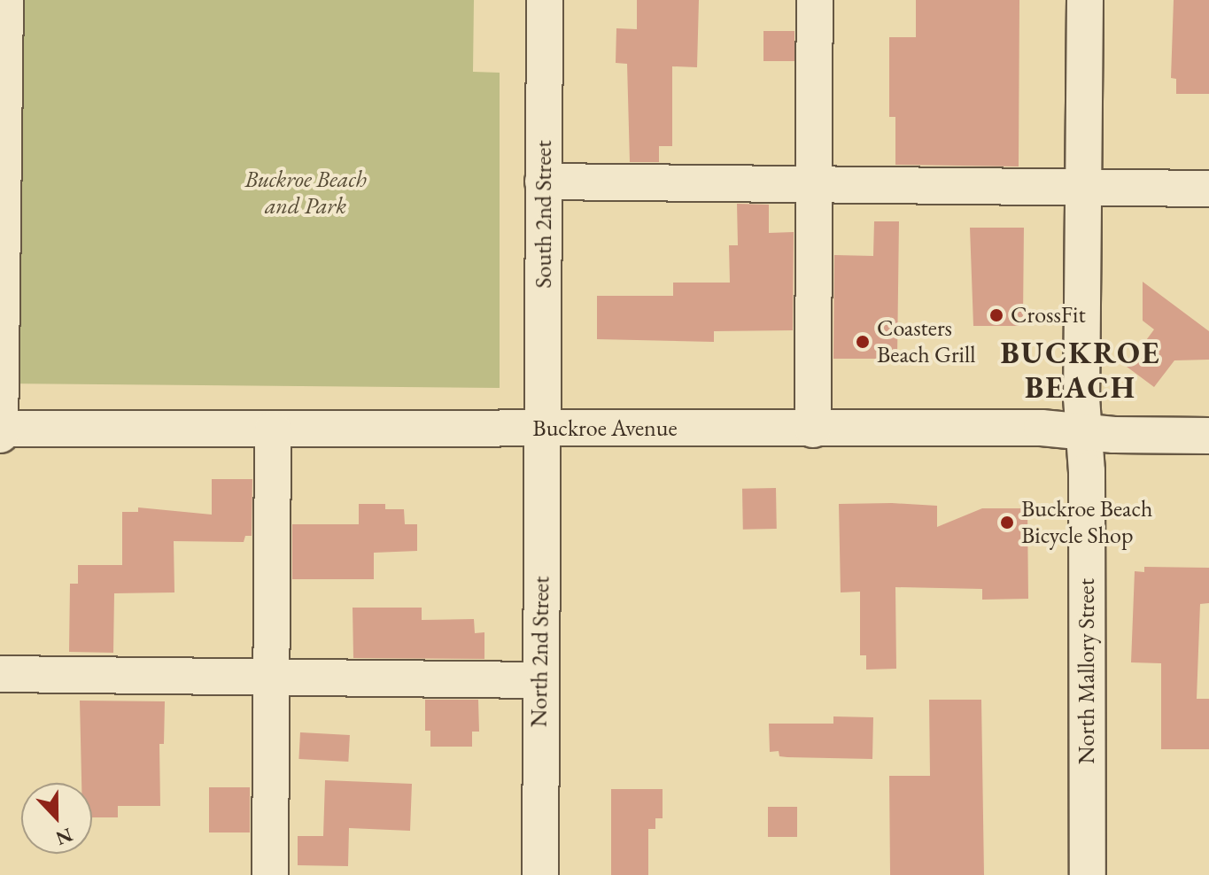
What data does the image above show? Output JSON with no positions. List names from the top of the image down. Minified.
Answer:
{"streets":{"street":["South 2nd Street","Buckroe Avenue","North 2nd Street","North Mallory Street"]},"crossings":[["South 2nd Street","Buckroe Avenue"],["South 2nd Street","North 2nd Street"],["Buckroe Avenue","North 2nd Street"],["Buckroe Avenue","North Mallory Street"]],"districts":["BUCKROE BEACH"],"parks":["Buckroe Beach and Park"],"places":["CrossFit","Coasters Beach Grill","Buckroe Beach Bicycle Shop"],"north":"bottom"}
